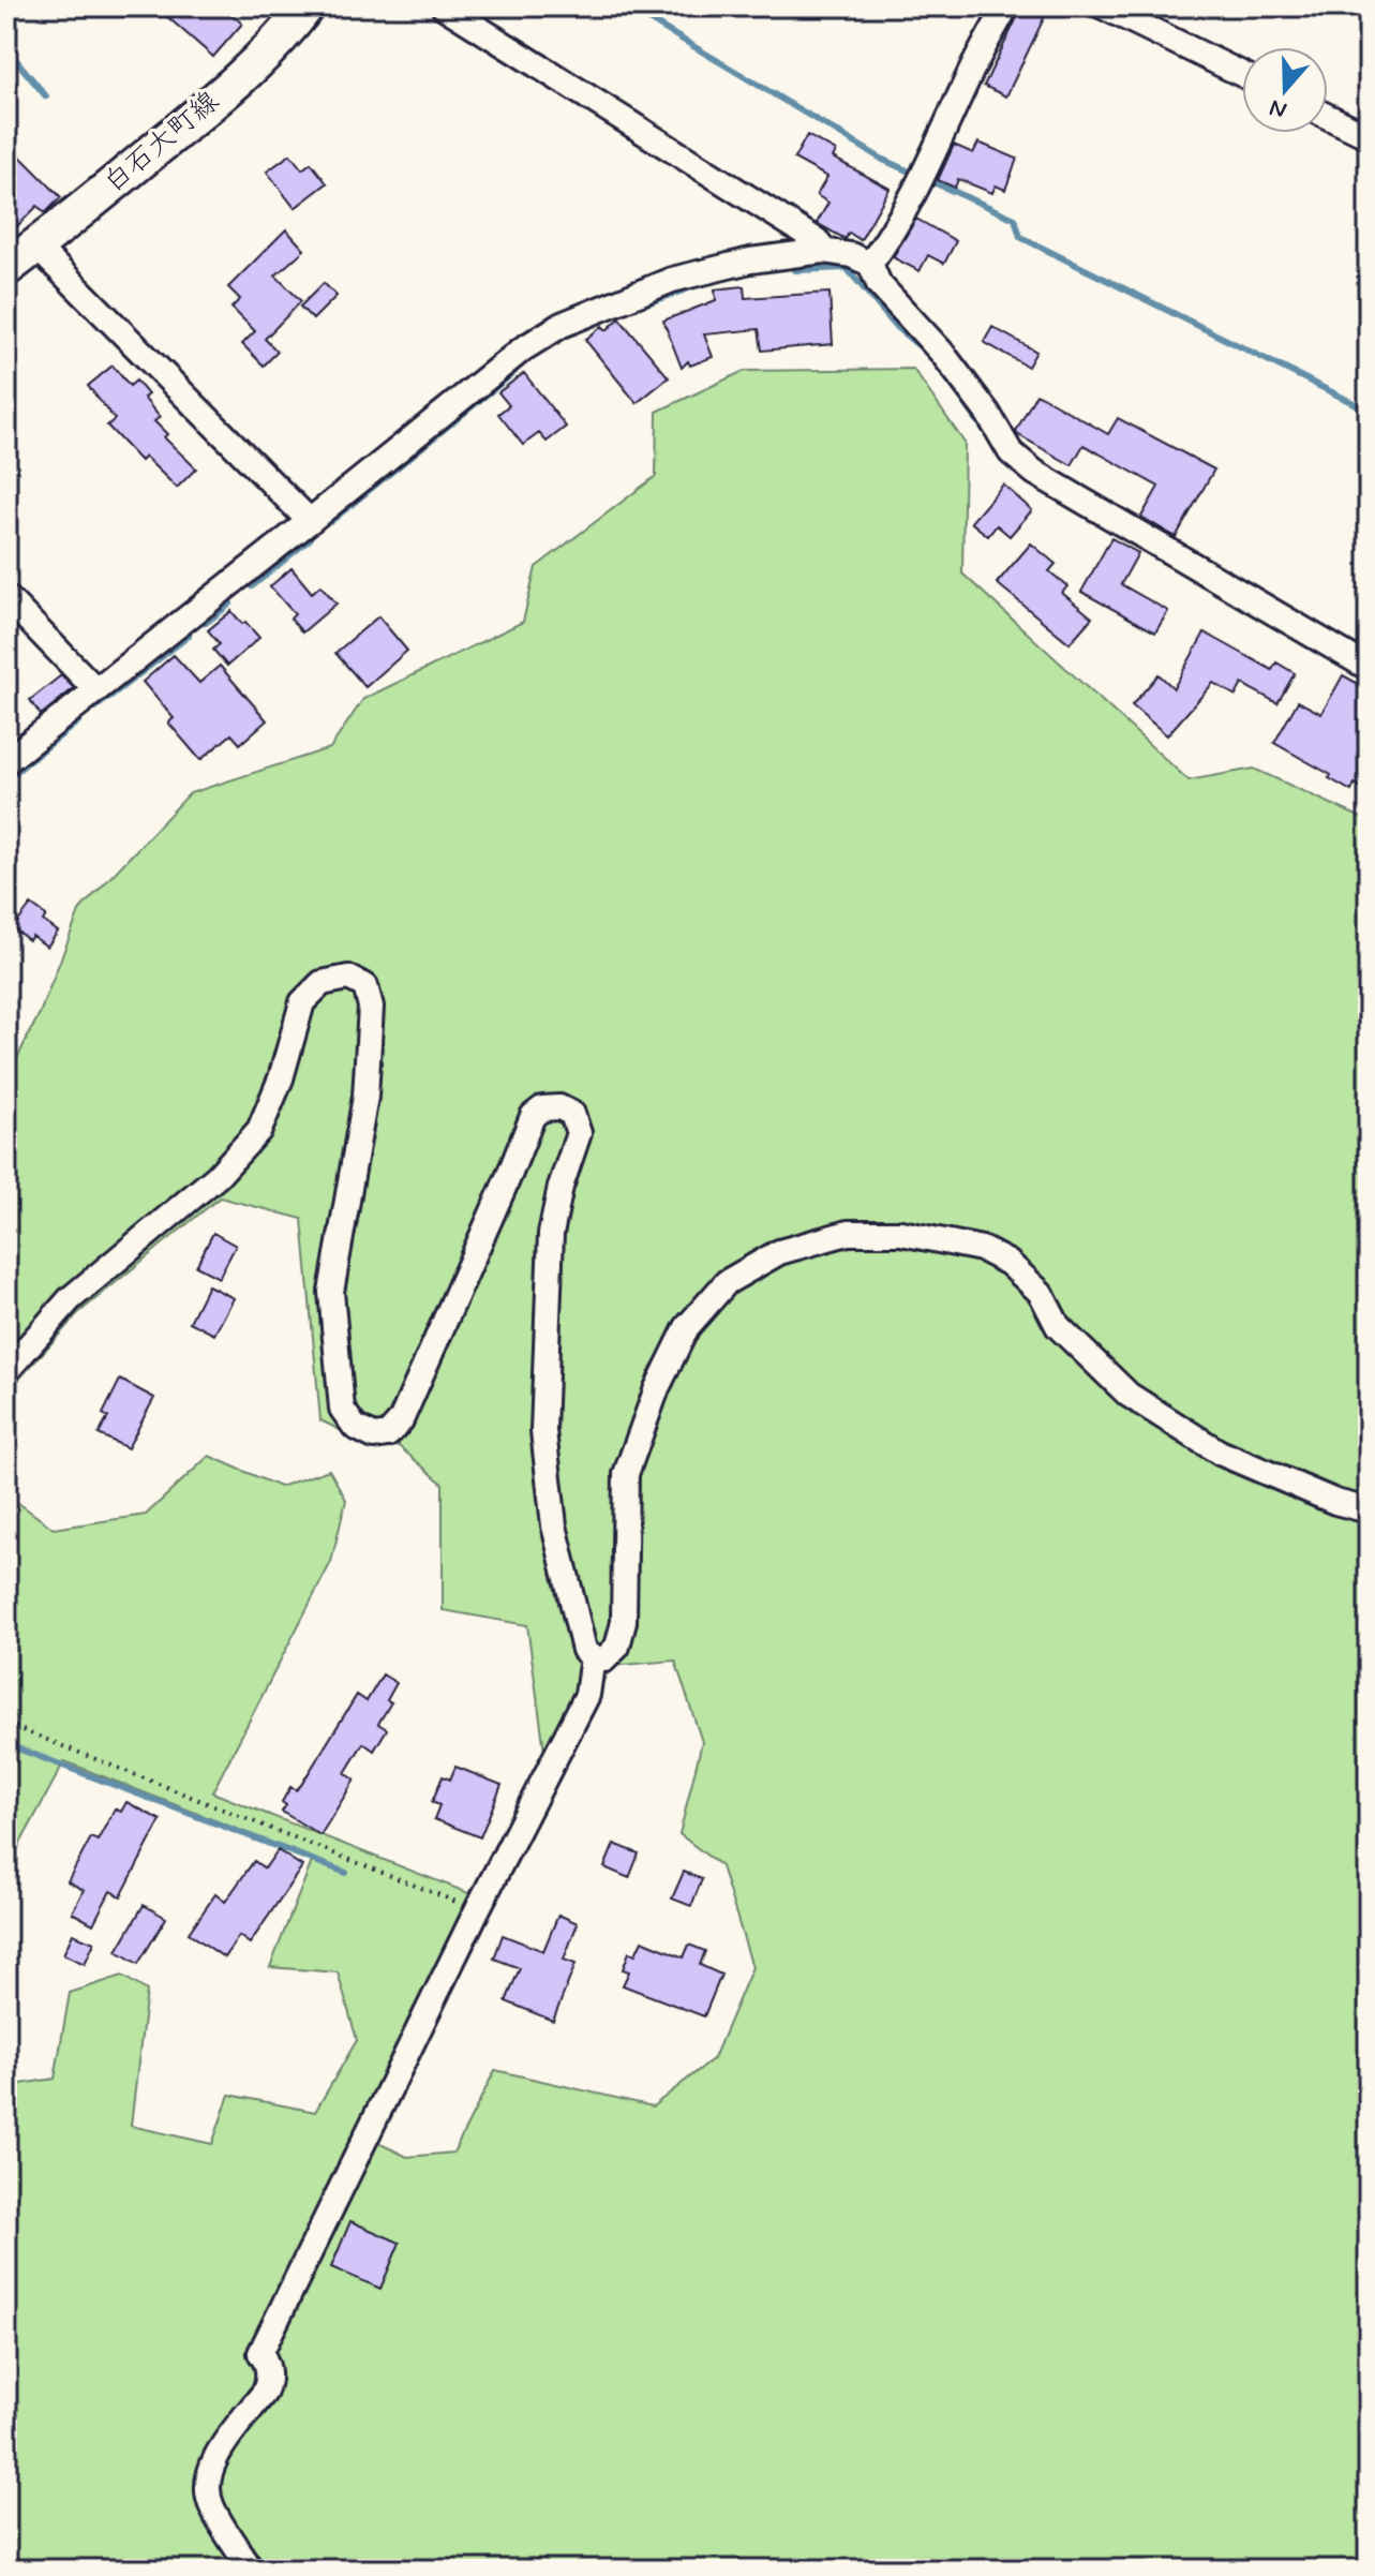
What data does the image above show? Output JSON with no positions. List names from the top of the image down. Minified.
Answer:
{"streets":{"main road":["白石大町線"]},"north":"bottom"}
